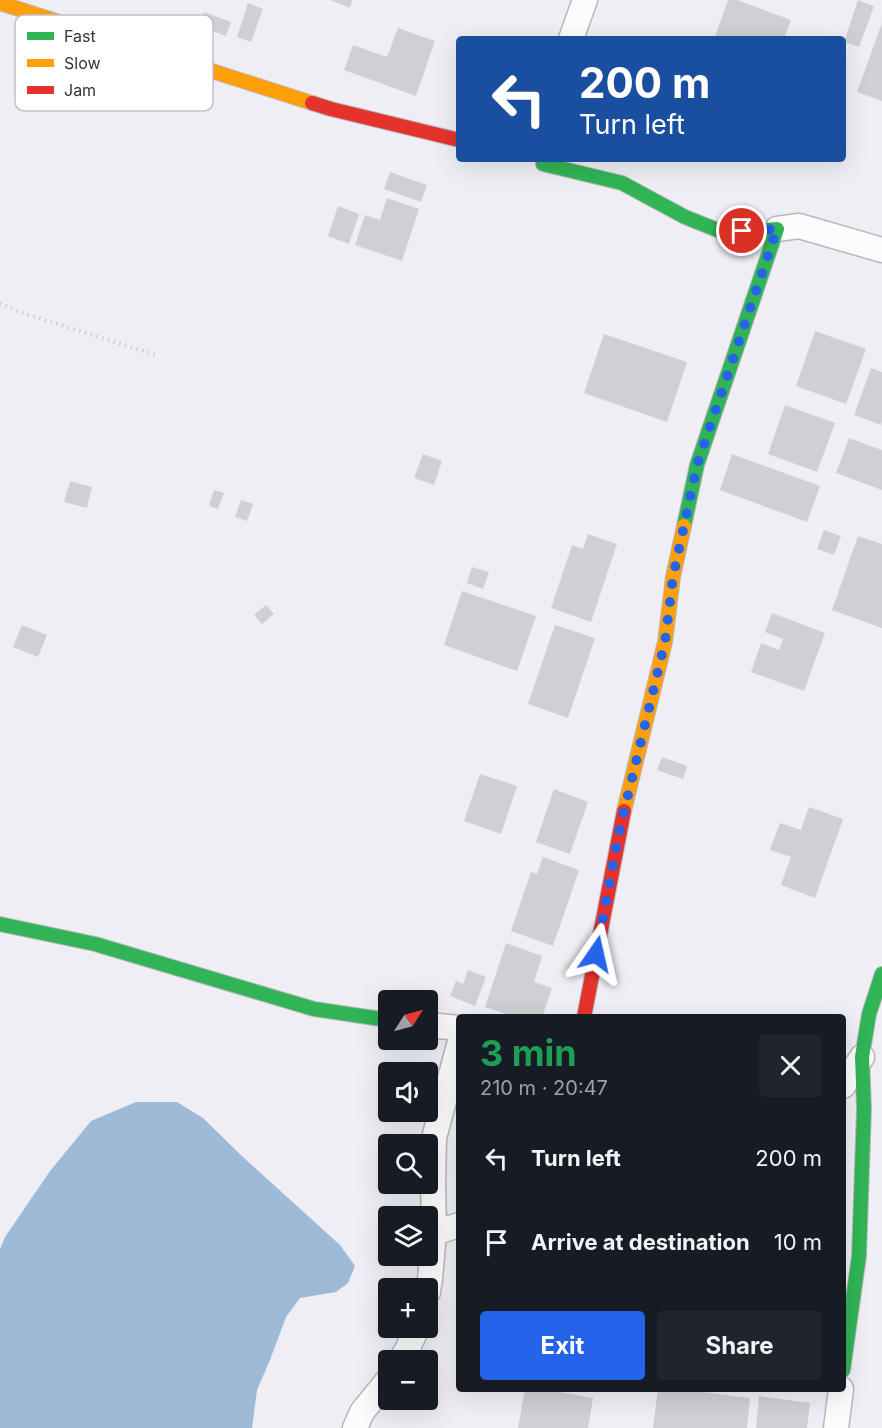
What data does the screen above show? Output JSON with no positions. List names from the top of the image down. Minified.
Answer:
{"legend":["Fast","Slow","Jam"],"north":"top right","page":{"turn":["200 m","Turn left"],"map_buttons":["+","−"],"heading":["3 min","210 m · 20:47"],"list":[{"name":"Turn left","value":"200 m"},{"name":"Arrive at destination","value":"10 m"}],"buttons":["Exit","Share"]}}
